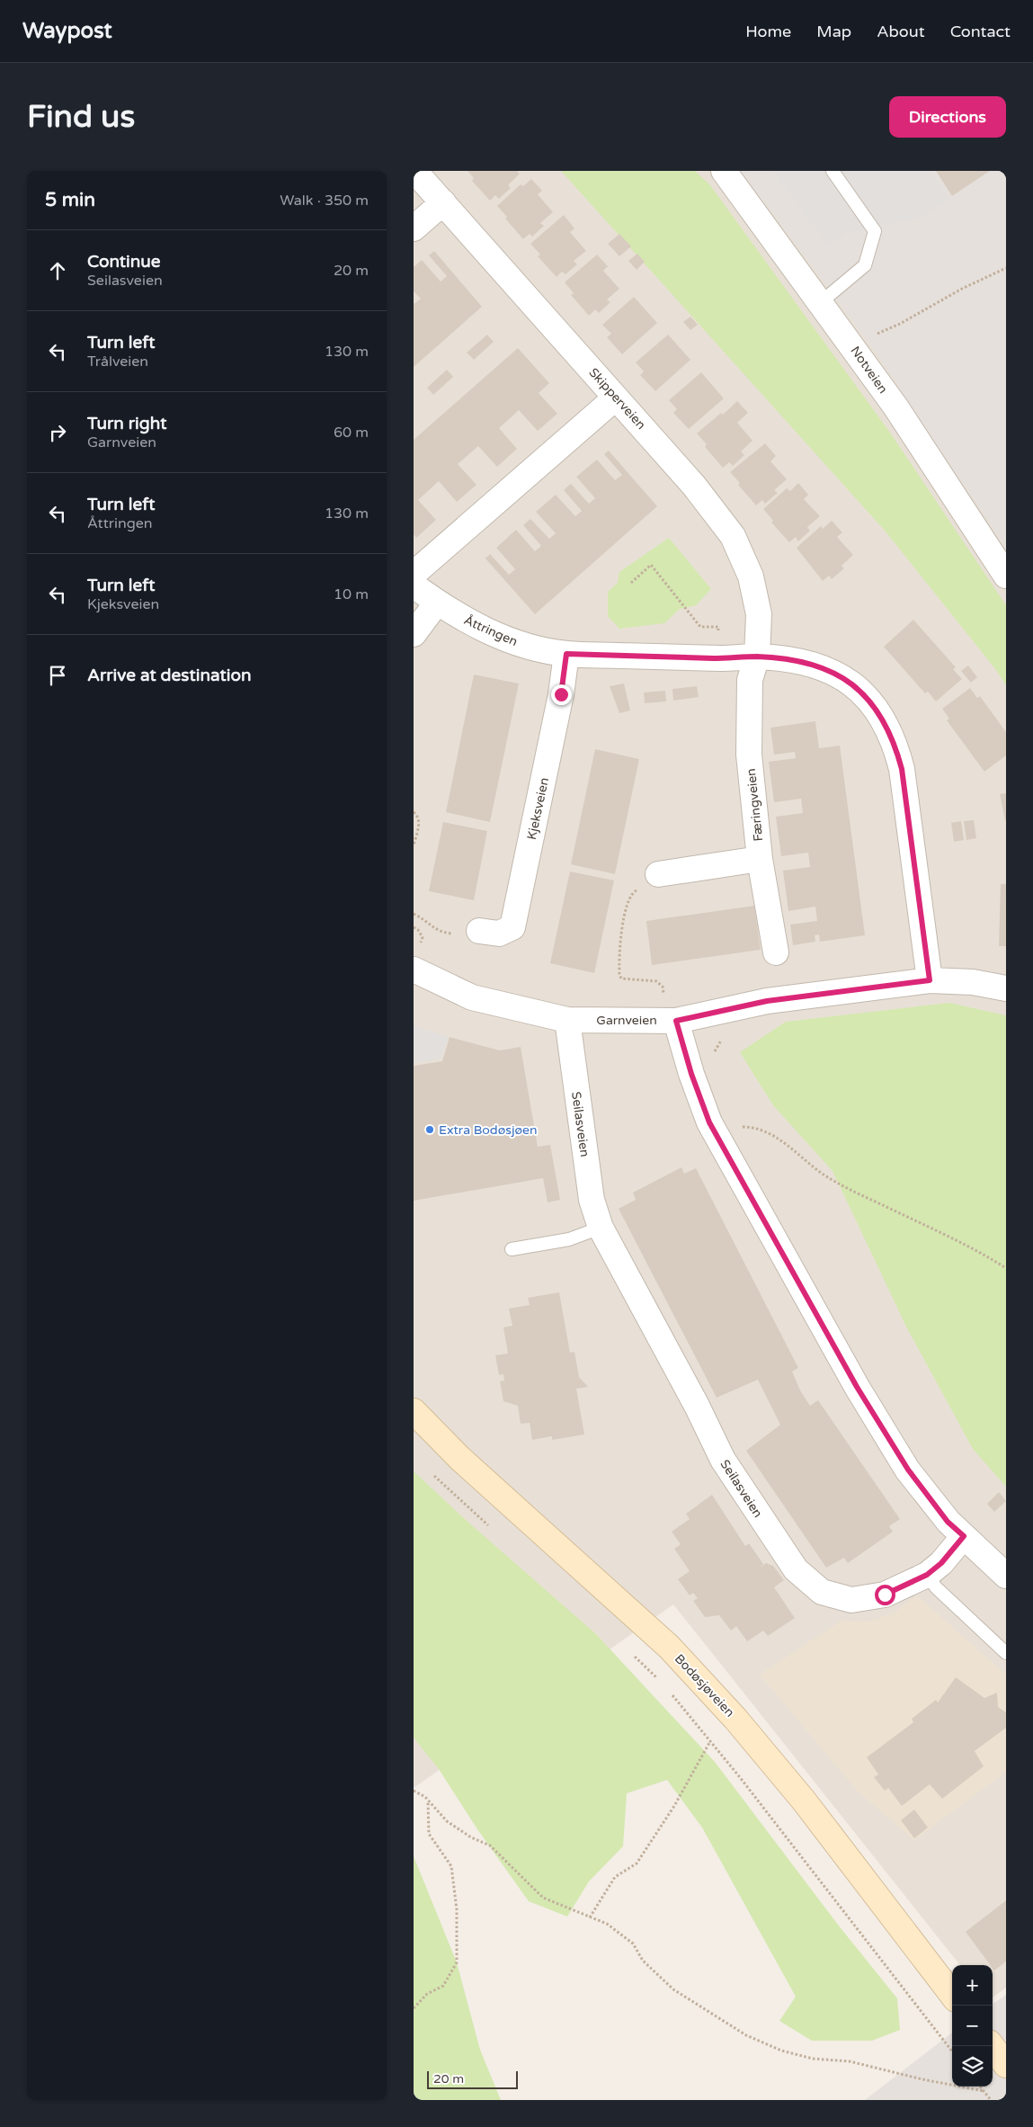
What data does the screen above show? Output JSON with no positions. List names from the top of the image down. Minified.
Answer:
{"streets":{"street":["Notveien","Skipperveien","Åttringen","Færingveien","Kjeksveien","Garnveien","Seilasveien","Bodøsjøveien"]},"crossings":[["Skipperveien","Åttringen"],["Skipperveien","Færingveien"],["Åttringen","Færingveien"],["Åttringen","Kjeksveien"],["Åttringen","Garnveien"],["Garnveien","Seilasveien"]],"places":["Extra Bodøsjøen"],"scale_bar":"20 m","page":{"header":"Waypost","nav":["Home","Map","About","Contact"],"buttons":"Directions","title":"Find us","heading":["5 min","Walk · 350 m"],"list":[["Continue","Seilasveien","20 m"],["Turn left","Trålveien","130 m"],["Turn right","Garnveien","60 m"],["Turn left","Åttringen","130 m"],["Turn left","Kjeksveien","10 m"],"Arrive at destination"],"map_buttons":["+","−"],"scale":"20 m"}}
